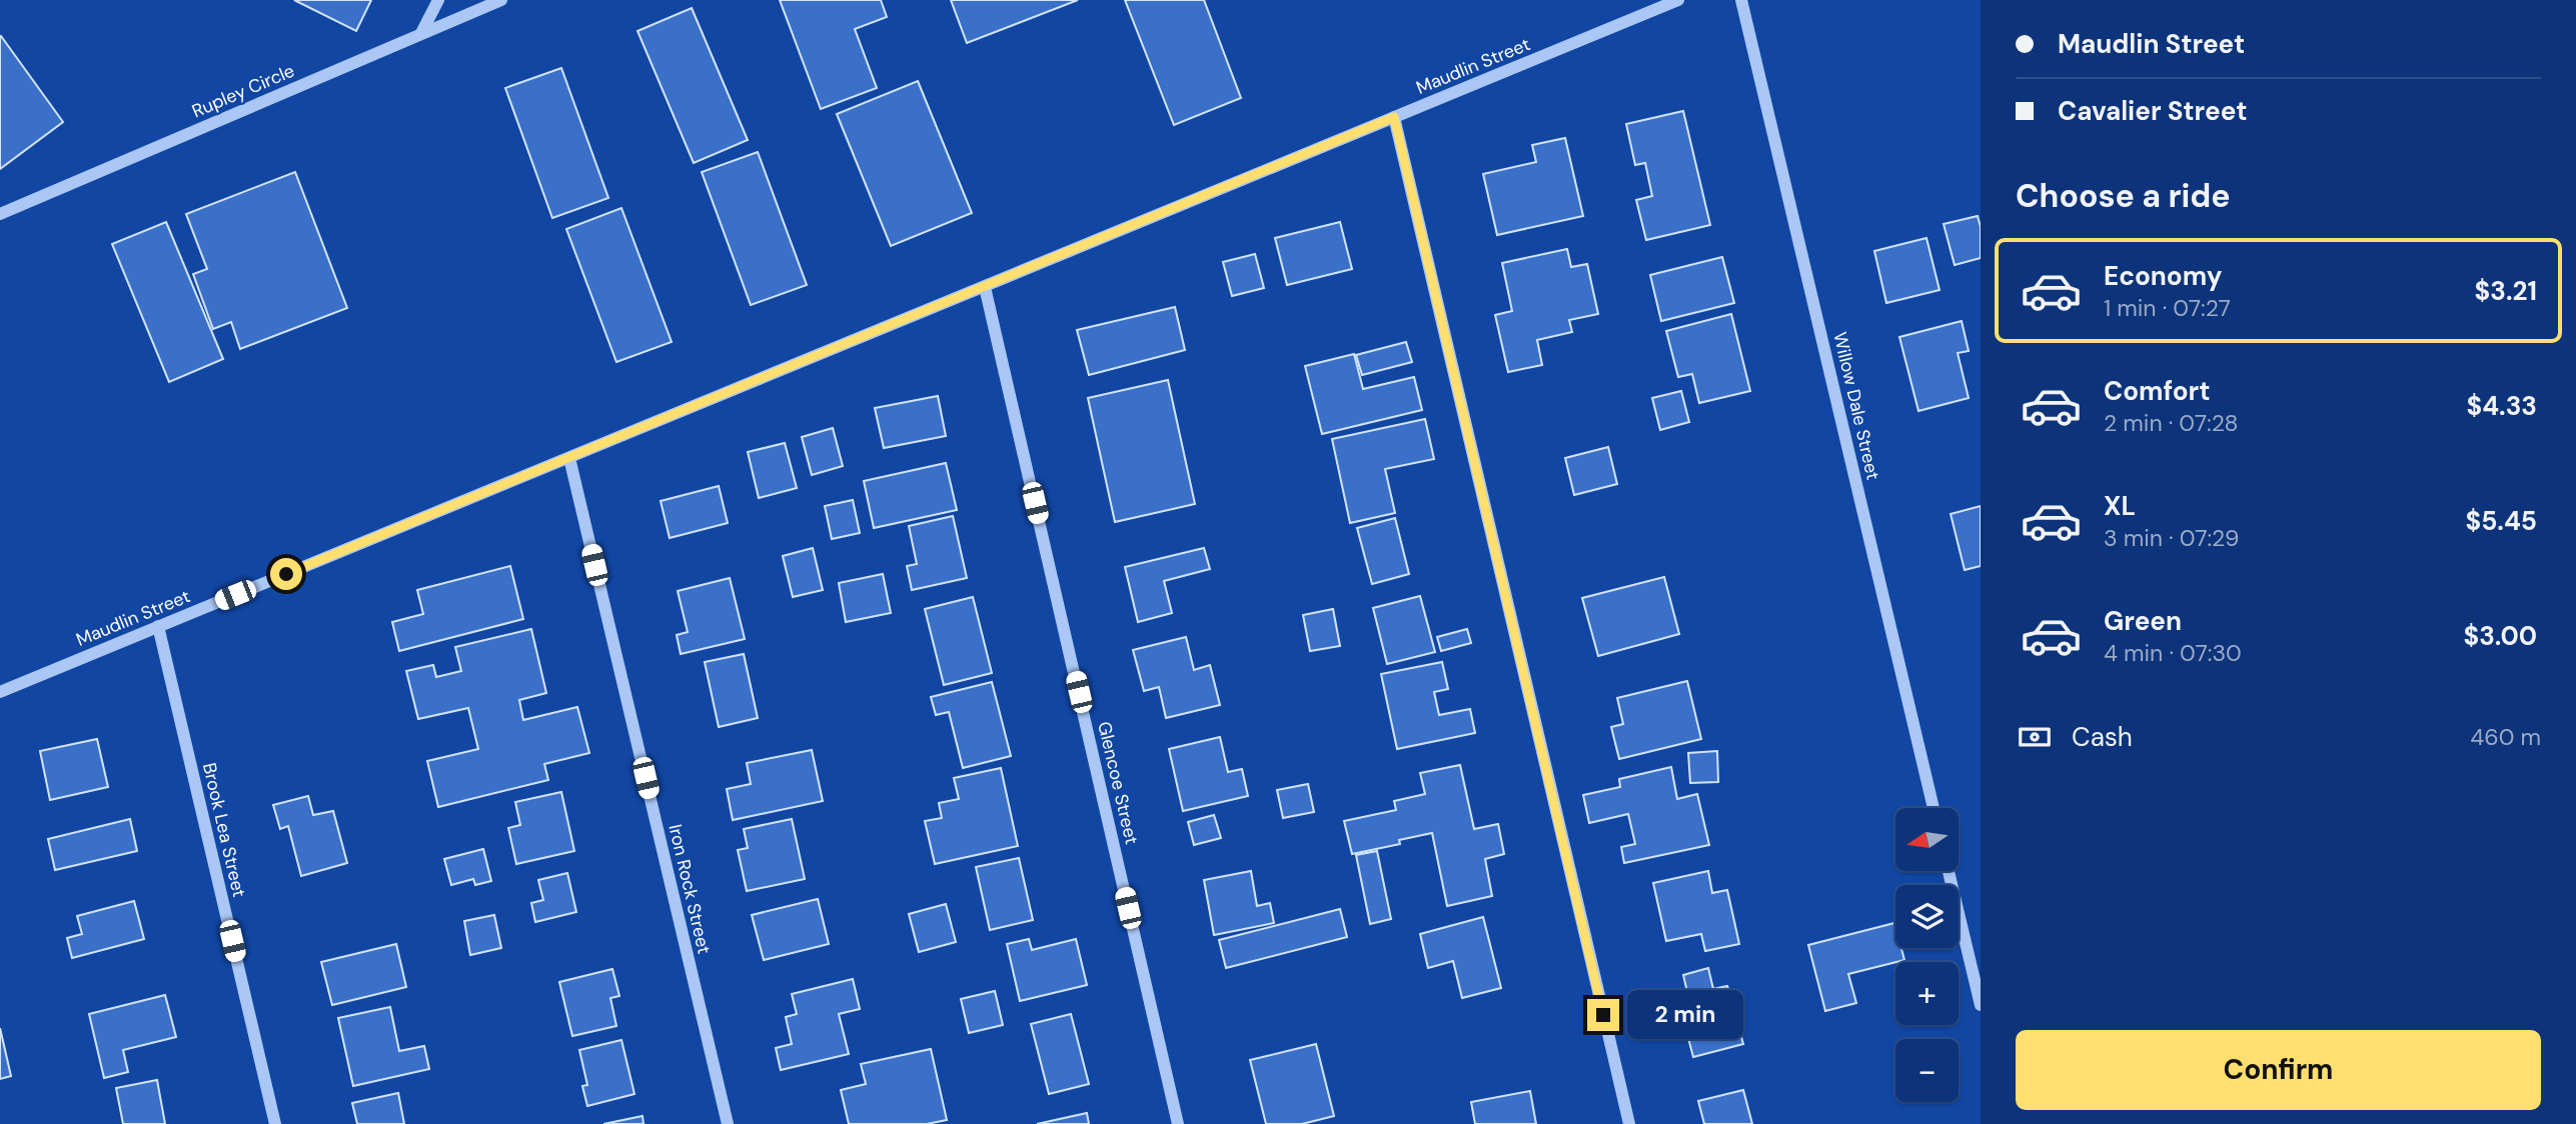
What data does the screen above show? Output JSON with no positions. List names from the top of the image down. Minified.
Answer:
{"streets":{"street":["Maudlin Street","Rupley Circle","Willow Dale Street","Glencoe Street","Brook Lea Street","Iron Rock Street"]},"crossings":[["Maudlin Street","Glencoe Street"],["Maudlin Street","Brook Lea Street"],["Maudlin Street","Iron Rock Street"]],"north":"left","page":{"banner":["Maudlin Street","Cavalier Street"],"heading":"Choose a ride","list":[{"name":"Economy","note":"1 min · 07:27","value":"$3.21"},{"name":"Comfort","note":"2 min · 07:28","value":"$4.33"},{"name":"XL","note":"3 min · 07:29","value":"$5.45"},{"name":"Green","note":"4 min · 07:30","value":"$3.00"}],"pay":["Cash","460 m"],"map_buttons":["+","−"],"bubble":"2 min","buttons":"Confirm"}}
